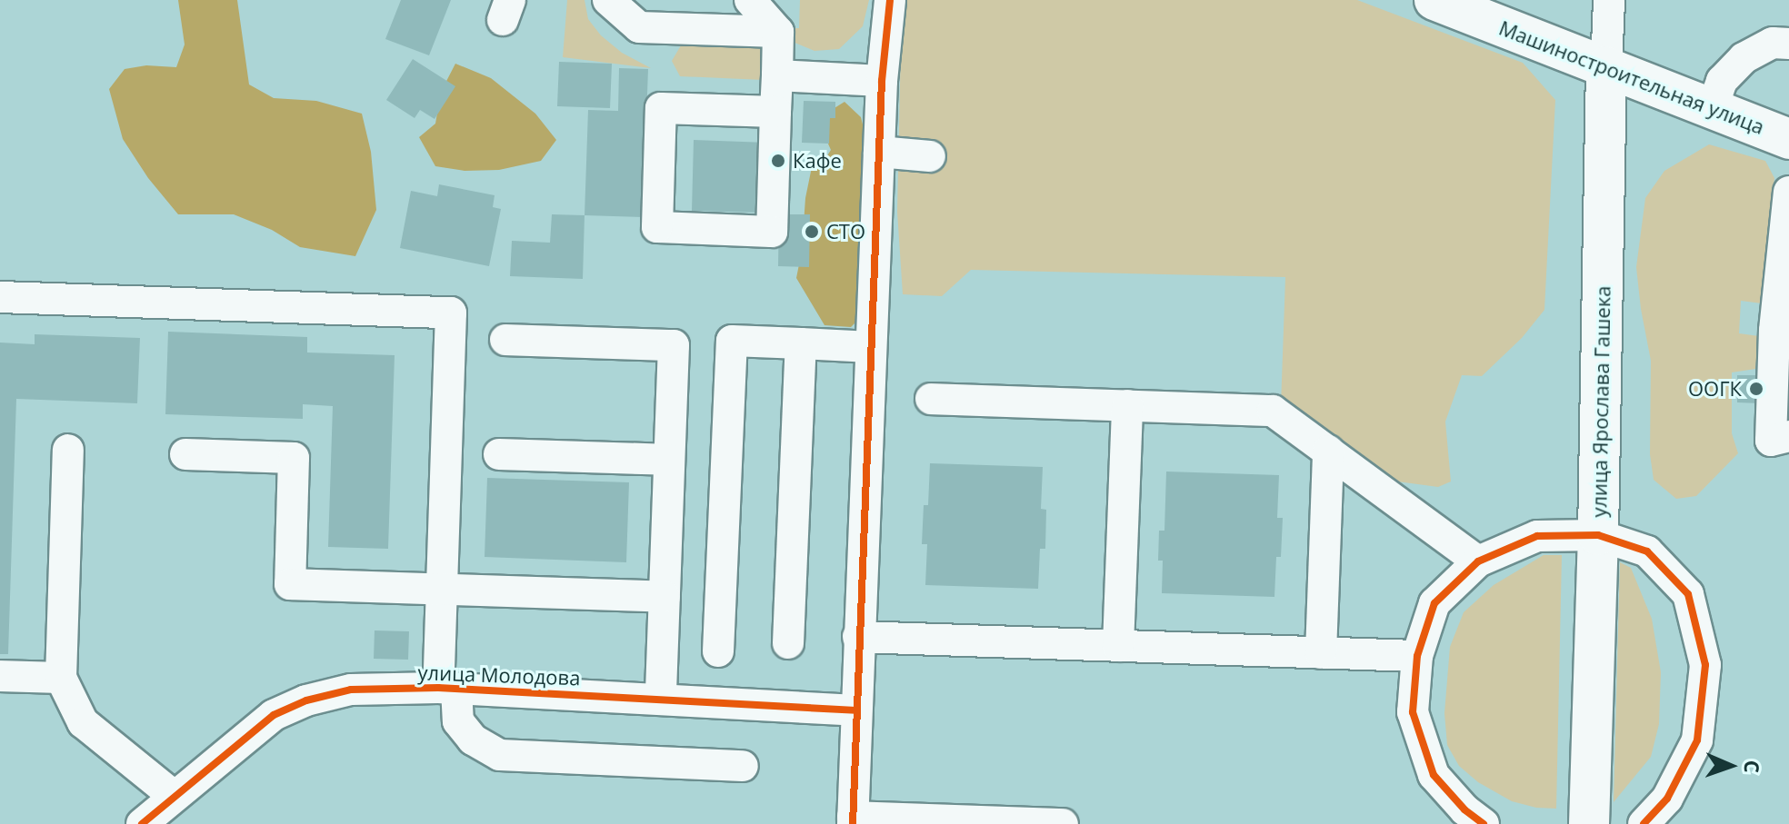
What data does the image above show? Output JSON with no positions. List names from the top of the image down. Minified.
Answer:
{"streets":{"main road":["Машиностроительная улица","улица Ярослава Гашека"],"street":["улица Молодова"]},"crossings":[["Машиностроительная улица","улица Ярослава Гашека"]],"places":["Кафе","СТО","ООГК"],"north":"right"}
